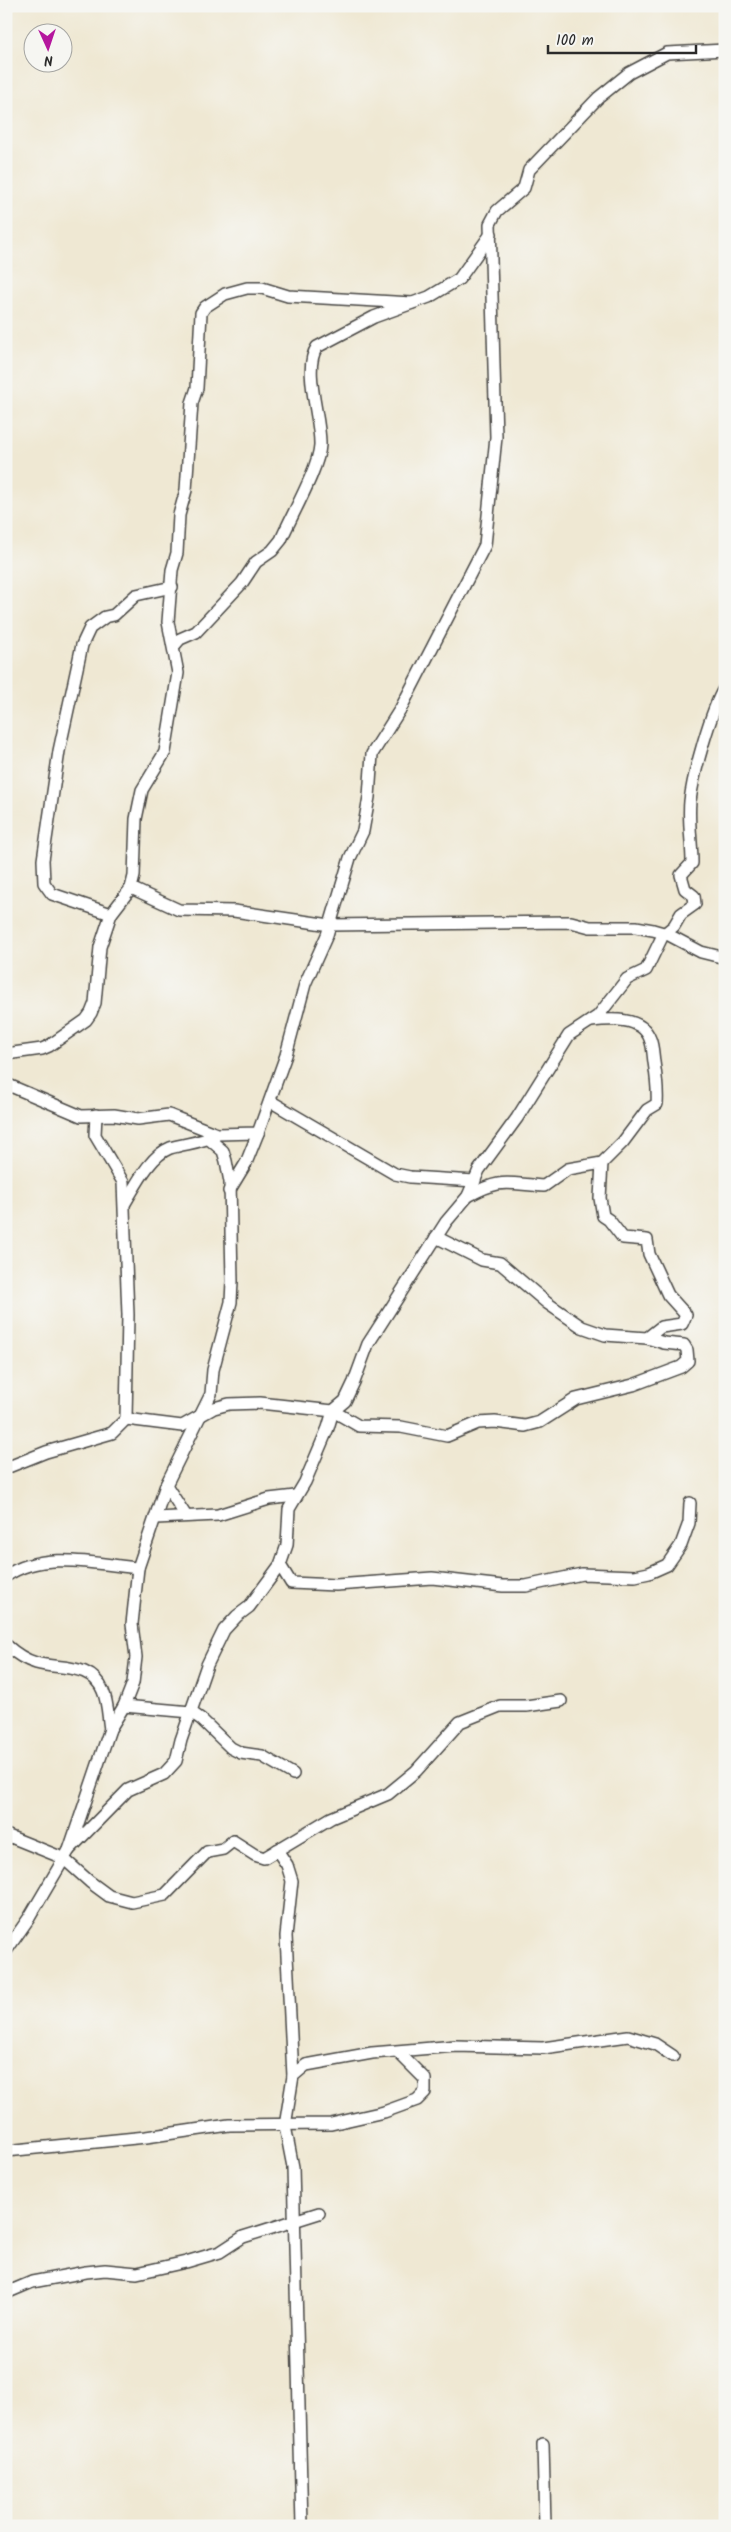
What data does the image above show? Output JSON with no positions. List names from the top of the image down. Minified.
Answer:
{"scale_bar":"100 m","north":"bottom"}
